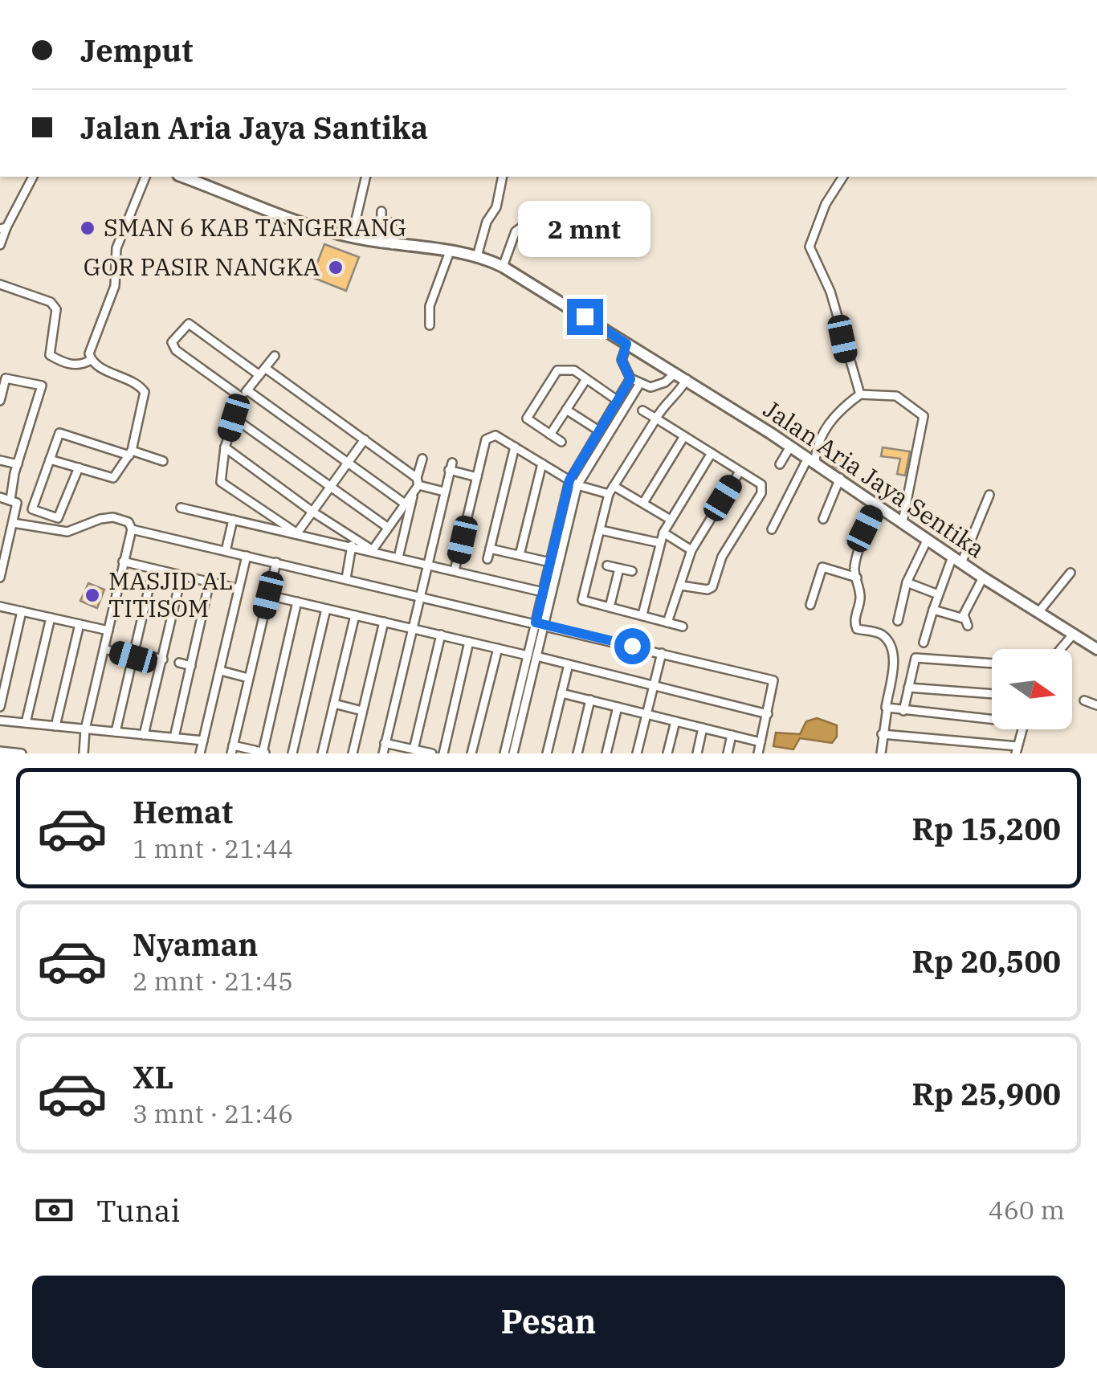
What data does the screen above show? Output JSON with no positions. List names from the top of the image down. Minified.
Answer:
{"streets":{"street":["Jalan Aria Jaya Sentika"]},"places":["SMAN 6 KAB TANGERANG","GOR PASIR NANGKA","MASJID AL TITISOM"],"north":"right","page":{"banner":["Jemput","Jalan Aria Jaya Santika"],"bubble":"2 mnt","list":[{"name":"Hemat","note":"1 mnt · 21:44","value":"Rp 15,200"},{"name":"Nyaman","note":"2 mnt · 21:45","value":"Rp 20,500"},{"name":"XL","note":"3 mnt · 21:46","value":"Rp 25,900"}],"pay":["Tunai","460 m"],"buttons":"Pesan"}}
